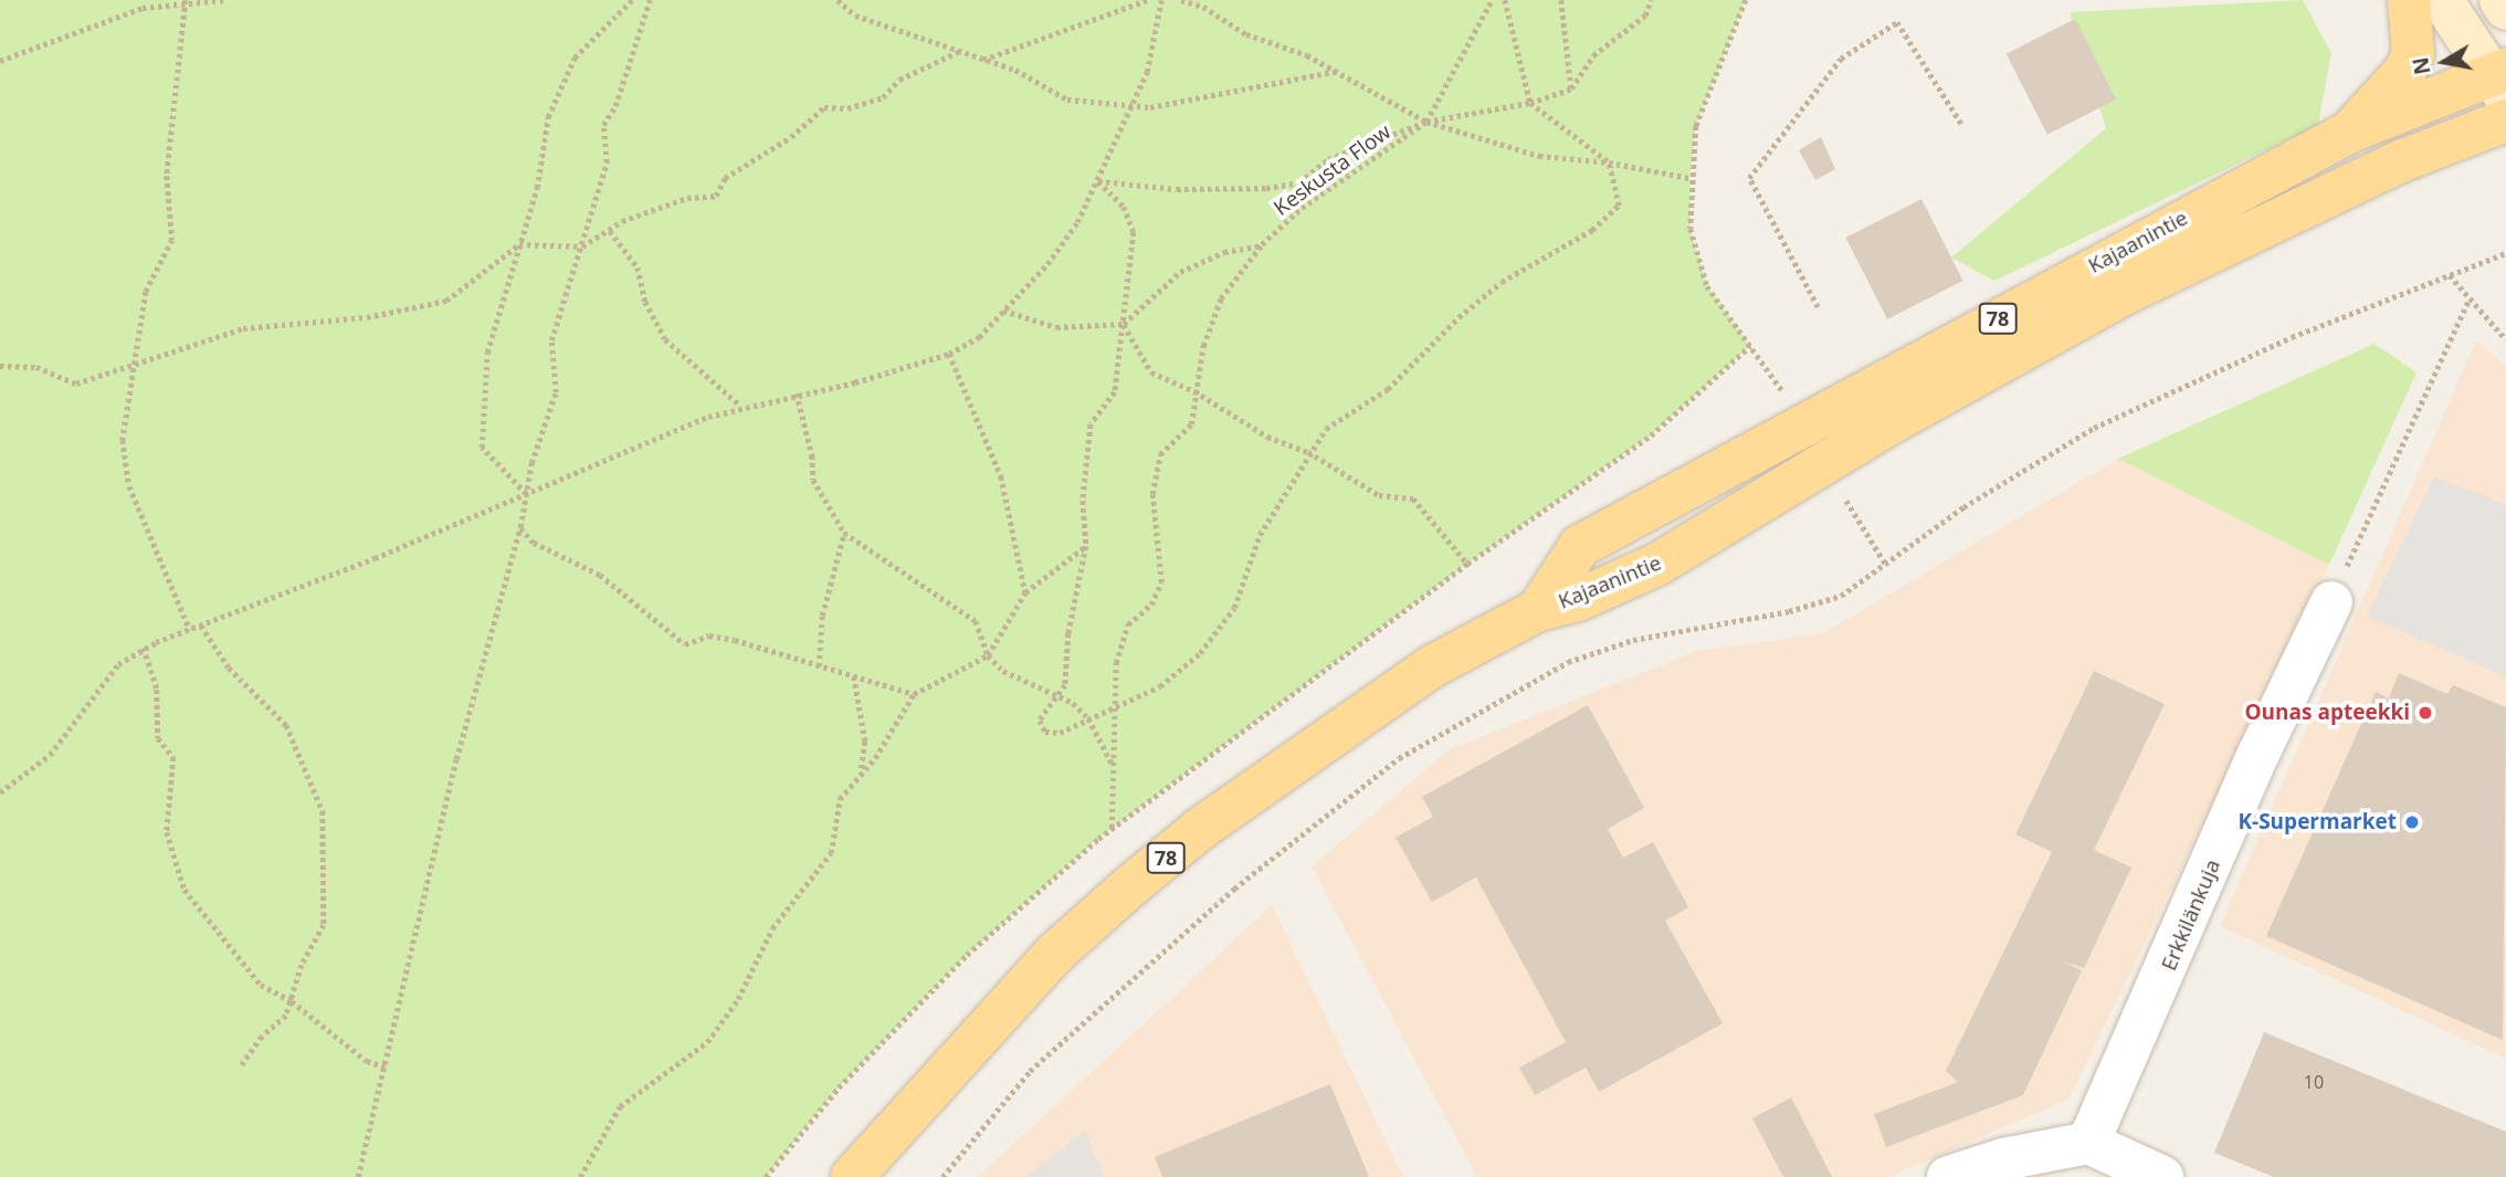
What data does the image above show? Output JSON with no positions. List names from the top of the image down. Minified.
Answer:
{"streets":{"main road":["Kajaanintie","78"],"street":["Erkkilänkuja"],"path":["Keskusta Flow"]},"crossings":[["Kajaanintie","78"]],"places":["Ounas apteekki","K-Supermarket"],"house_numbers":["10"],"north":"left"}
